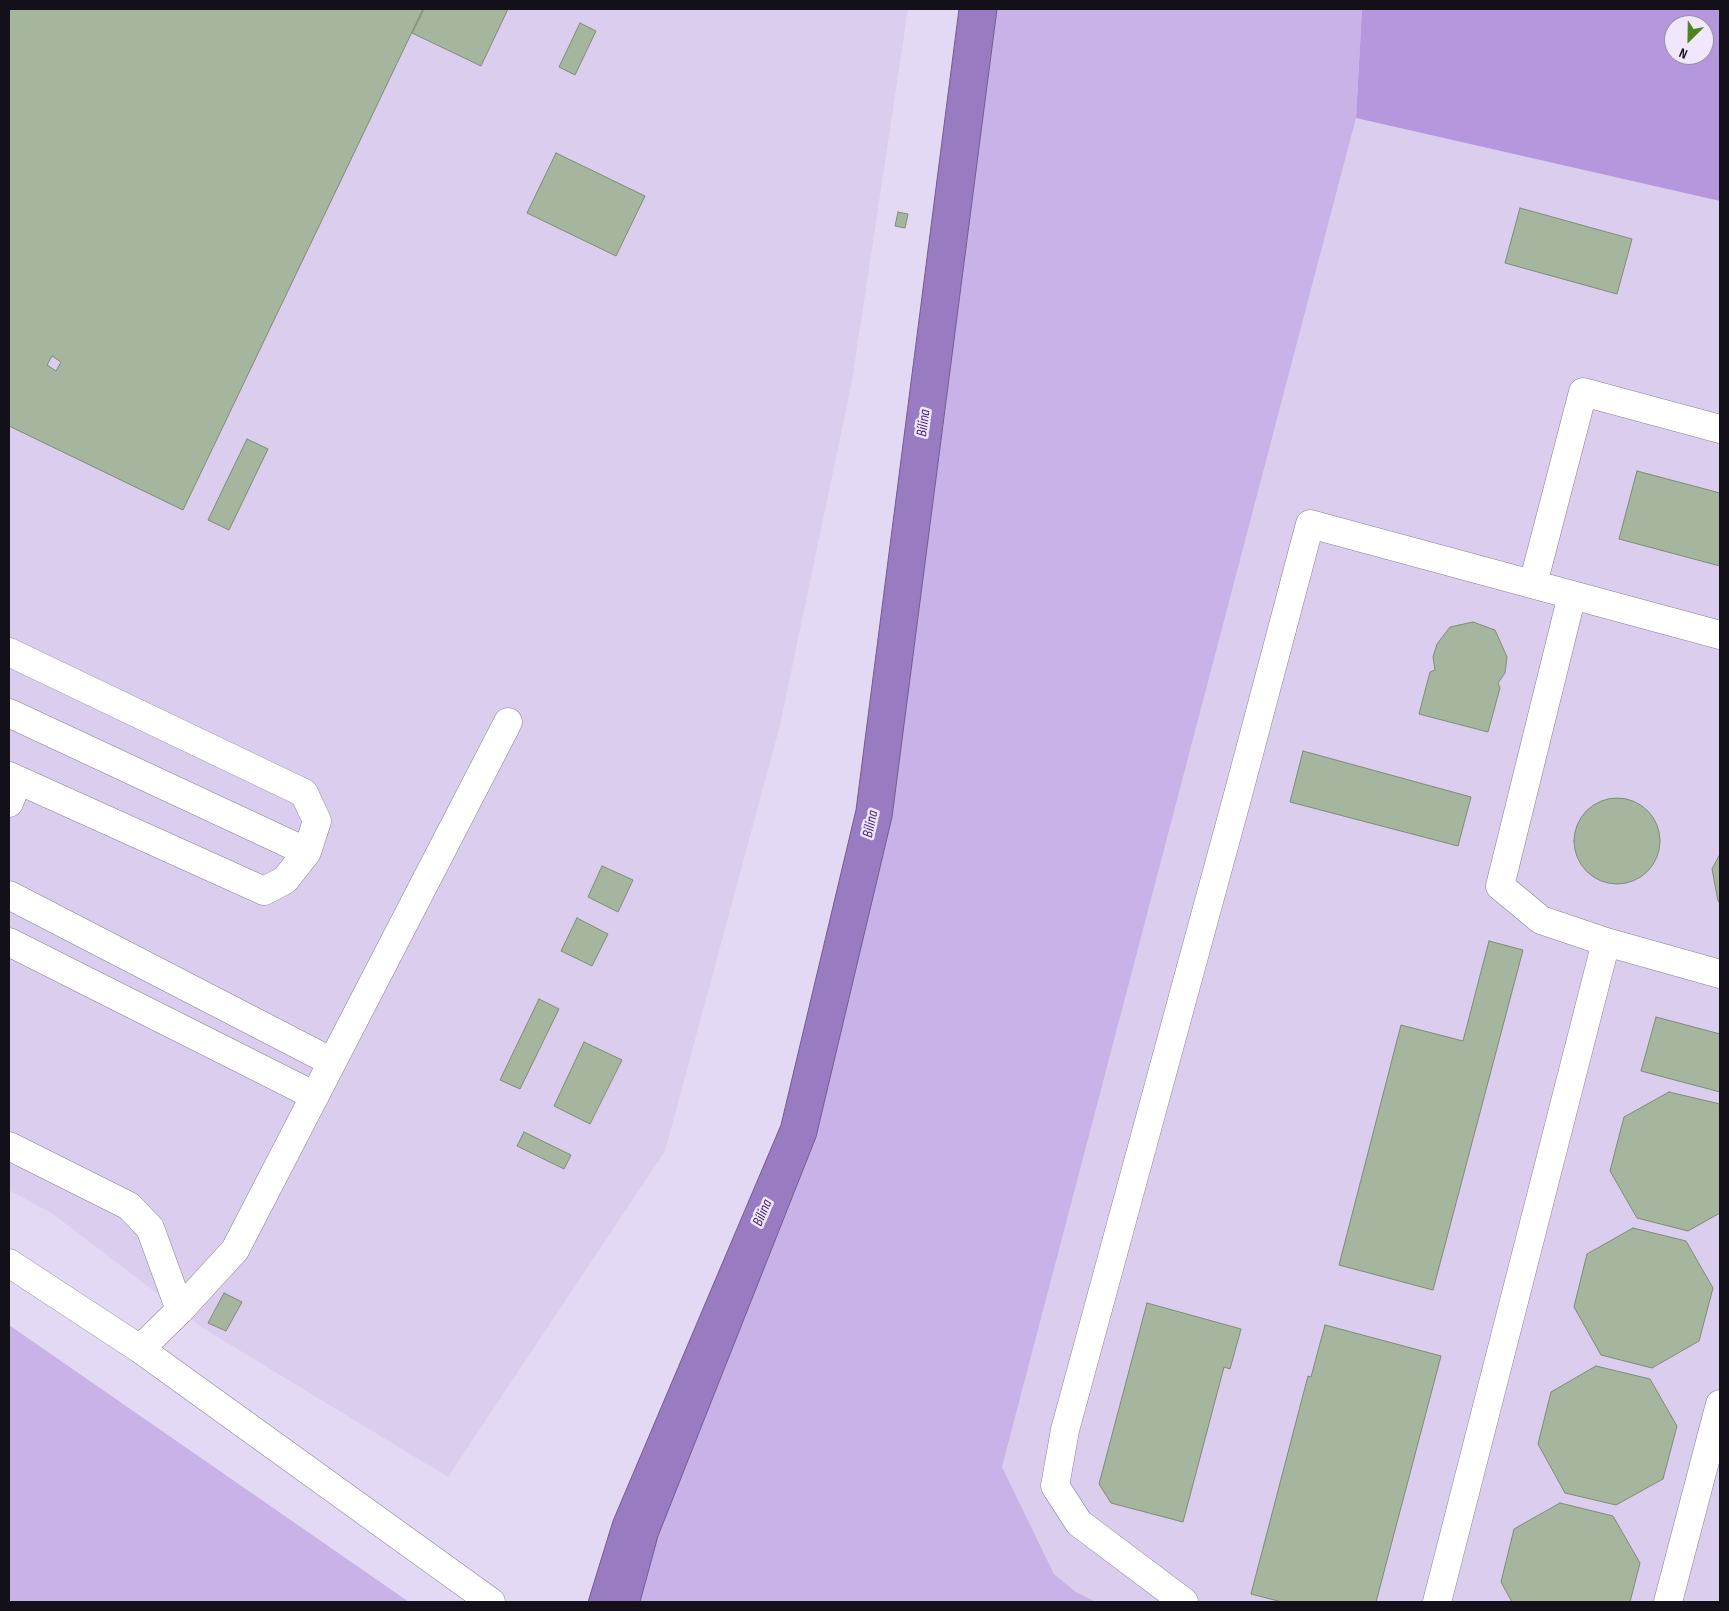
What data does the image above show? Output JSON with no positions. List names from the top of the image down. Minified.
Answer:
{"water":["Bílina"],"north":"bottom left"}
